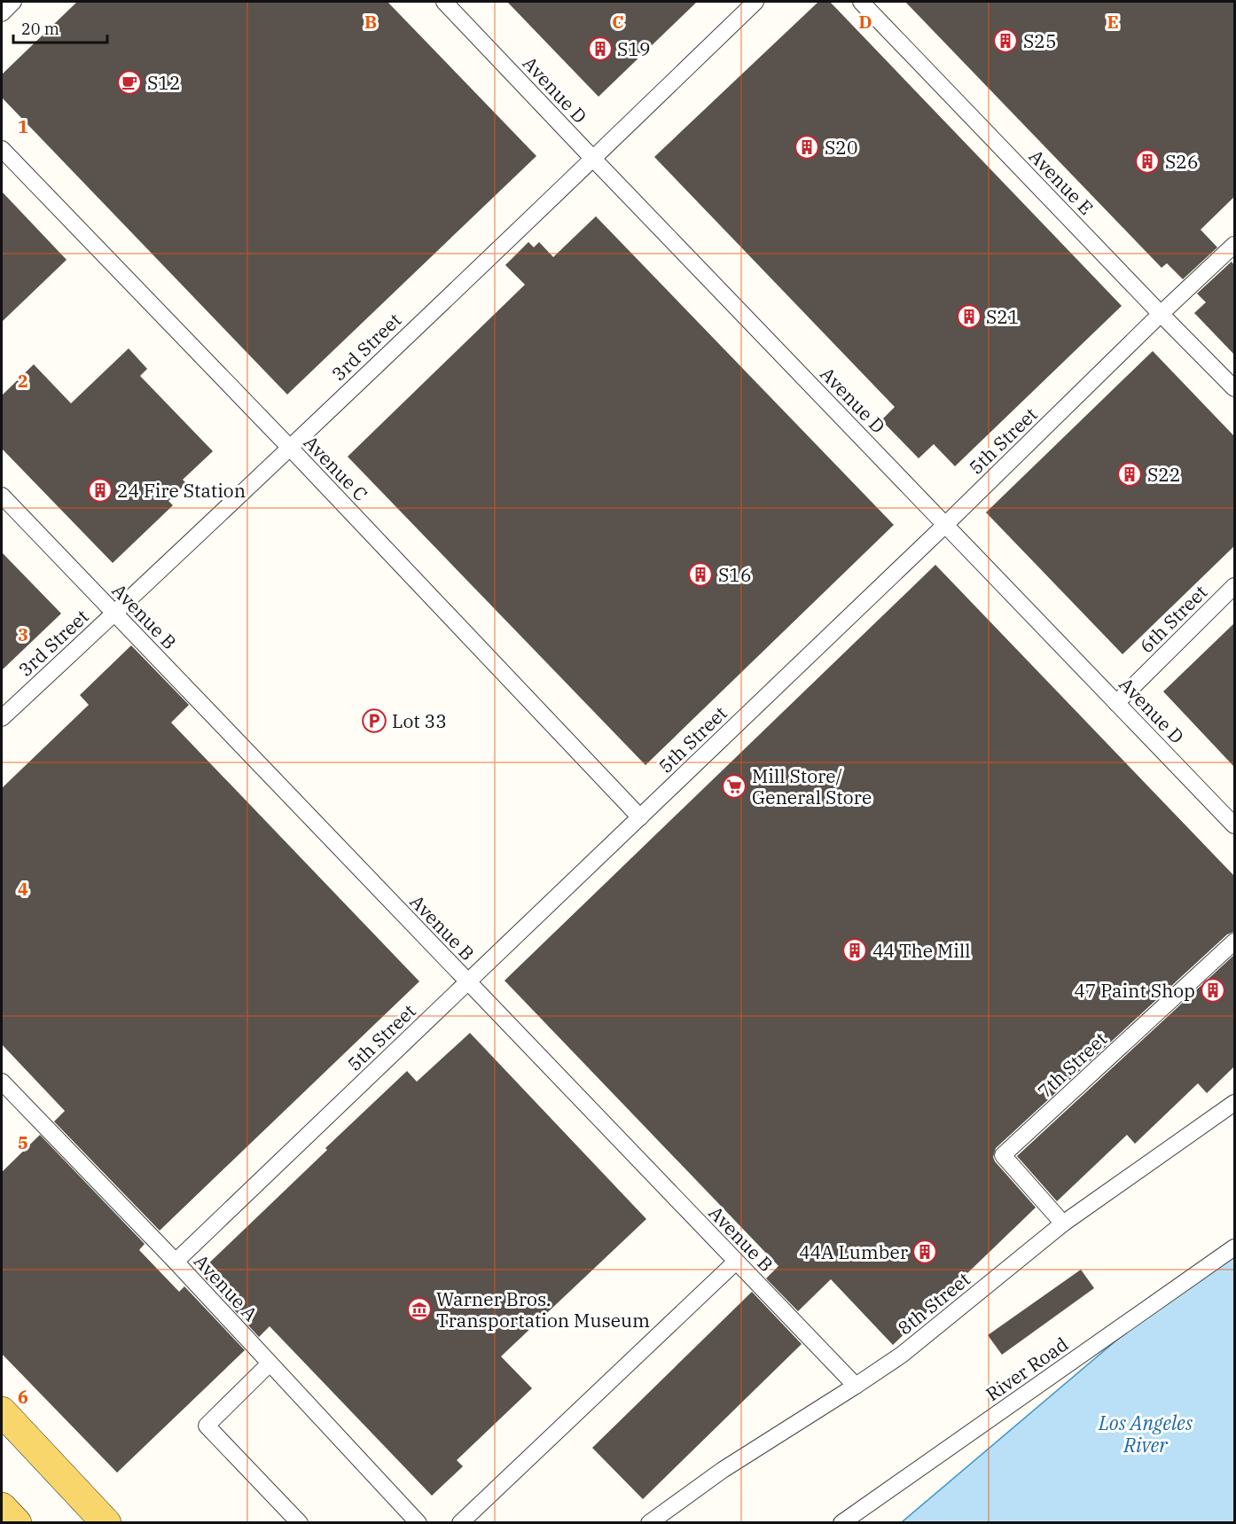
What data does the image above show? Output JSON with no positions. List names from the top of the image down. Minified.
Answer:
{"streets":{"lane":["Avenue D","Avenue E","3rd Street","5th Street","Avenue C","Avenue B","6th Street","7th Street","Avenue A","8th Street","River Road"]},"crossings":[["Avenue D","3rd Street"],["Avenue D","5th Street"],["Avenue D","6th Street"],["Avenue E","5th Street"],["3rd Street","Avenue C"],["3rd Street","Avenue B"],["5th Street","Avenue C"],["5th Street","Avenue B"],["5th Street","Avenue A"],["Avenue B","8th Street"],["7th Street","8th Street"]],"water":["Los Angeles River"],"places":{"building":["S25","S19","S20","S26","S21","S22","24 Fire Station","S16","44 The Mill","47 Paint Shop","44A Lumber"],"cafe":["S12"],"parking":["Lot 33"],"supermarket":["Mill Store/ General Store"],"museum":["Warner Bros. Transportation Museum"]},"scale_bar":"20 m","grid":{"columns":["B","C","D","E"],"rows":["1","2","3","4","5","6"]}}
